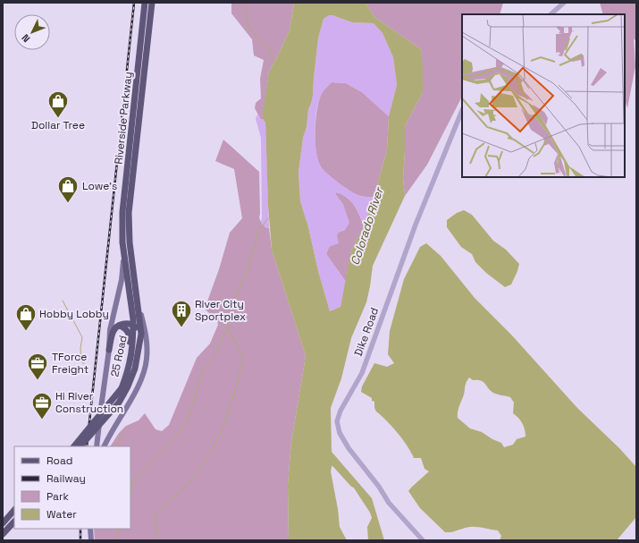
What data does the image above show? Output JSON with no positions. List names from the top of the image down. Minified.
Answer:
{"streets":{"main road":["Riverside Parkway","25 Road"],"street":["Dike Road"]},"crossings":[["Riverside Parkway","25 Road"]],"water":["Colorado River"],"places":{"shop":["Dollar Tree","Lowe's","Hobby Lobby"],"building":["River City Sportplex"],"office":["TForce Freight","Hi River Construction"]},"legend":["Road","Railway","Park","Water"],"north":"bottom left"}
